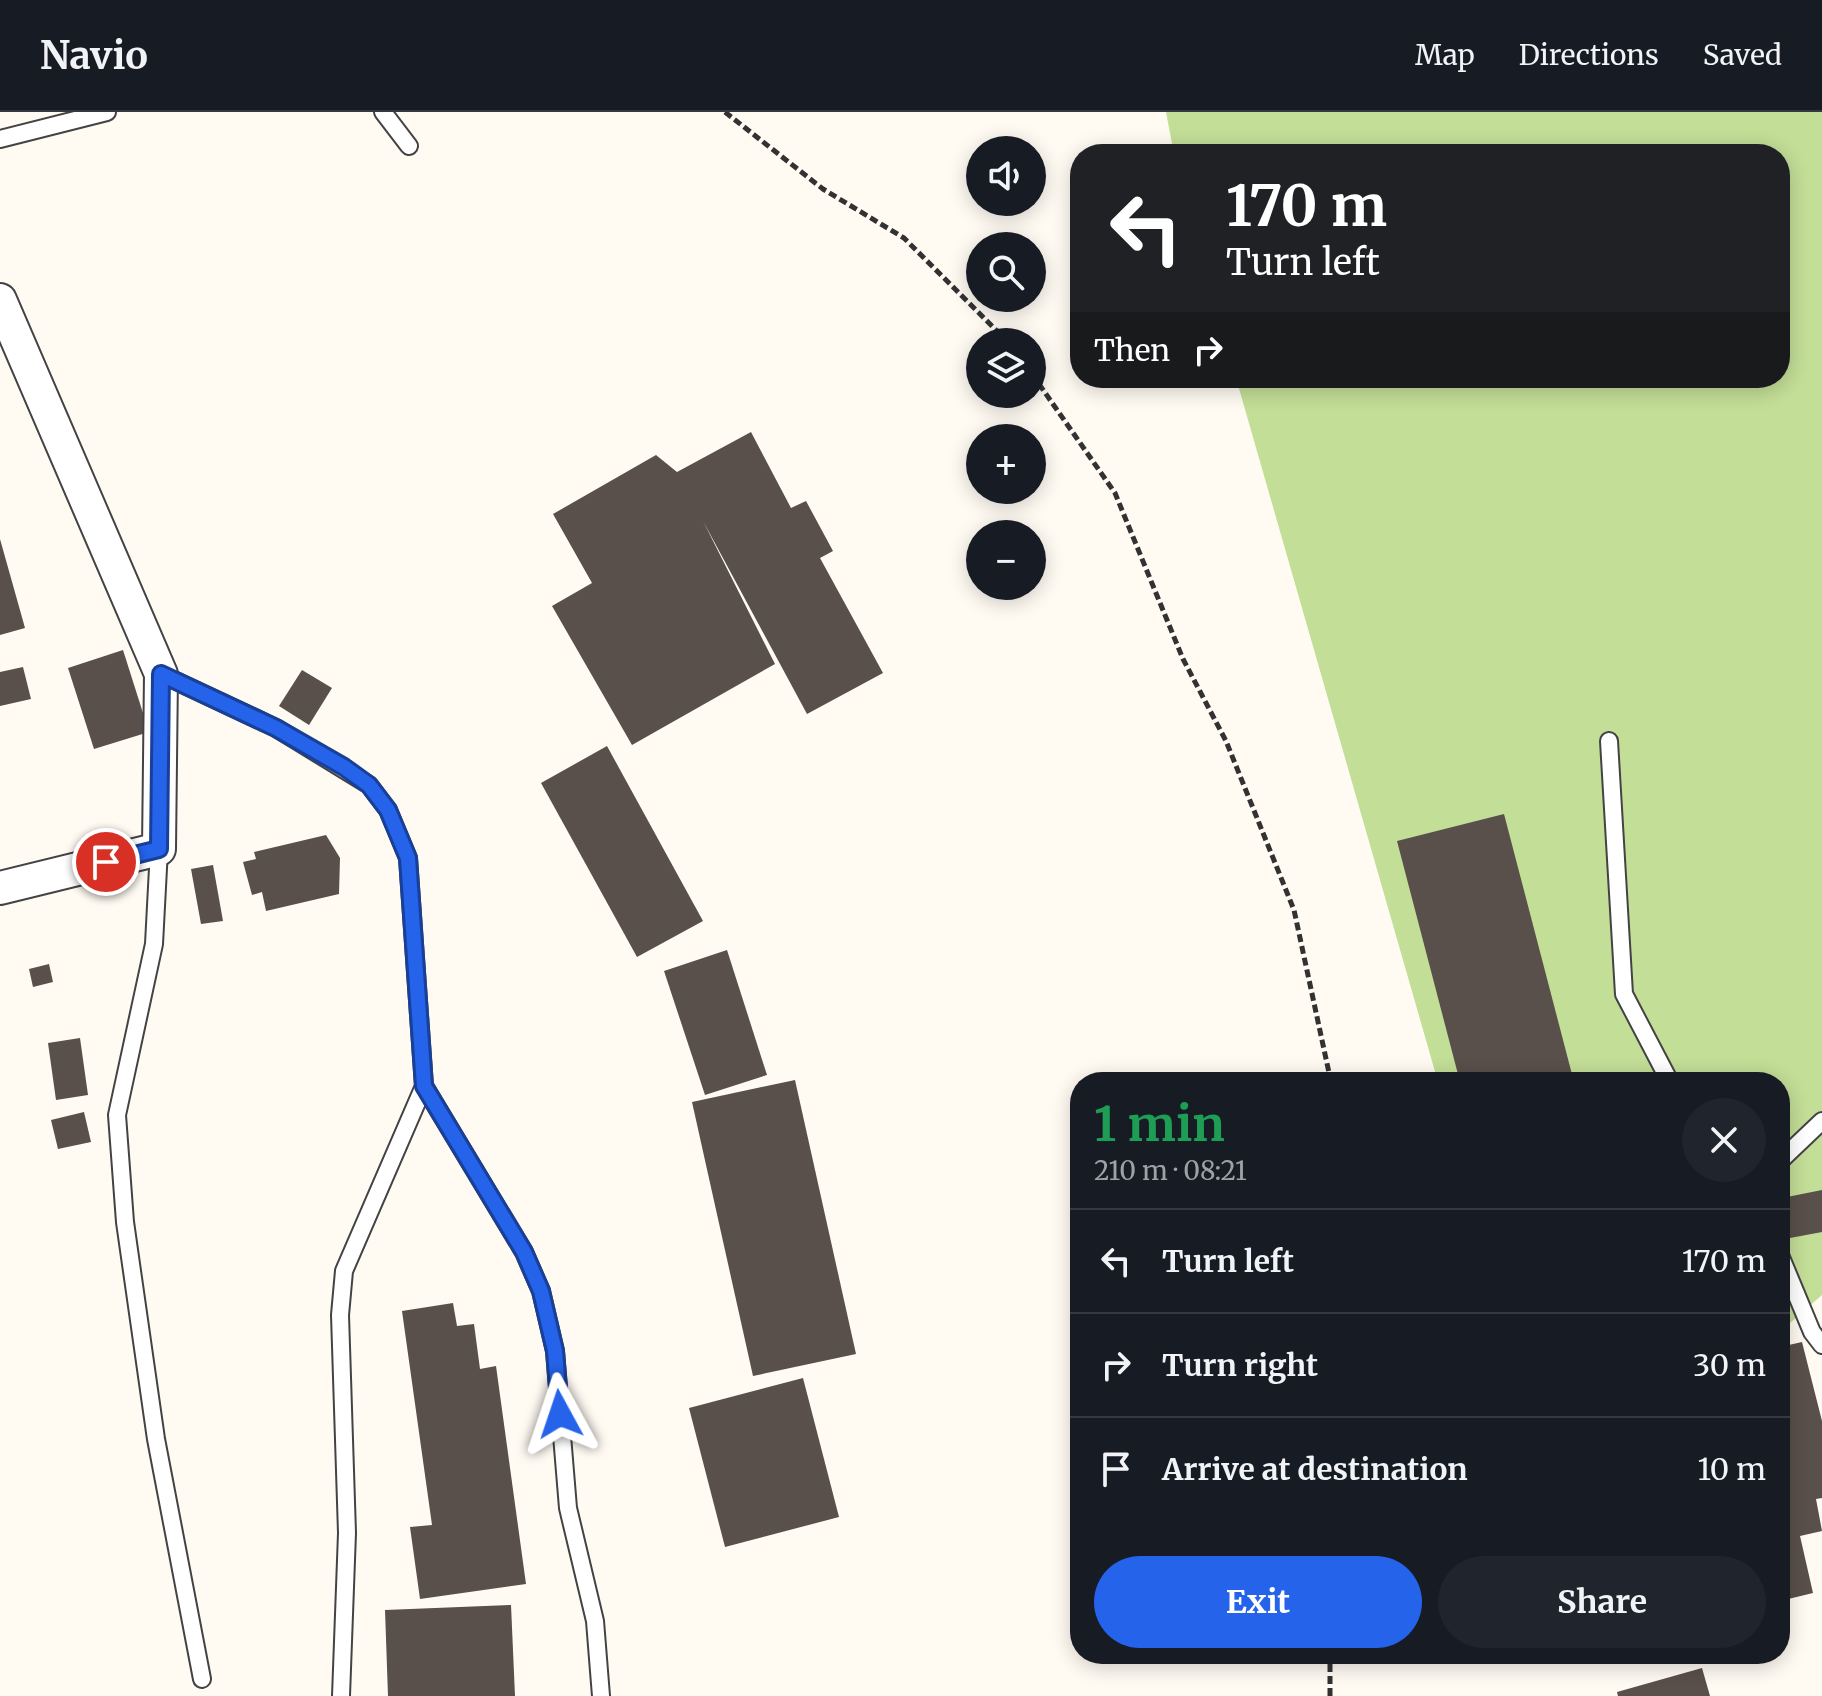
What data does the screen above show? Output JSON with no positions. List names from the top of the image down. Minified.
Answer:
{"page":{"header":"Navio","nav":["Map","Directions","Saved"],"map_buttons":["+","−"],"turn":["170 m","Turn left"],"then":"Then","heading":["1 min","210 m · 08:21"],"list":[{"name":"Turn left","value":"170 m"},{"name":"Turn right","value":"30 m"},{"name":"Arrive at destination","value":"10 m"}],"buttons":["Exit","Share"]}}
